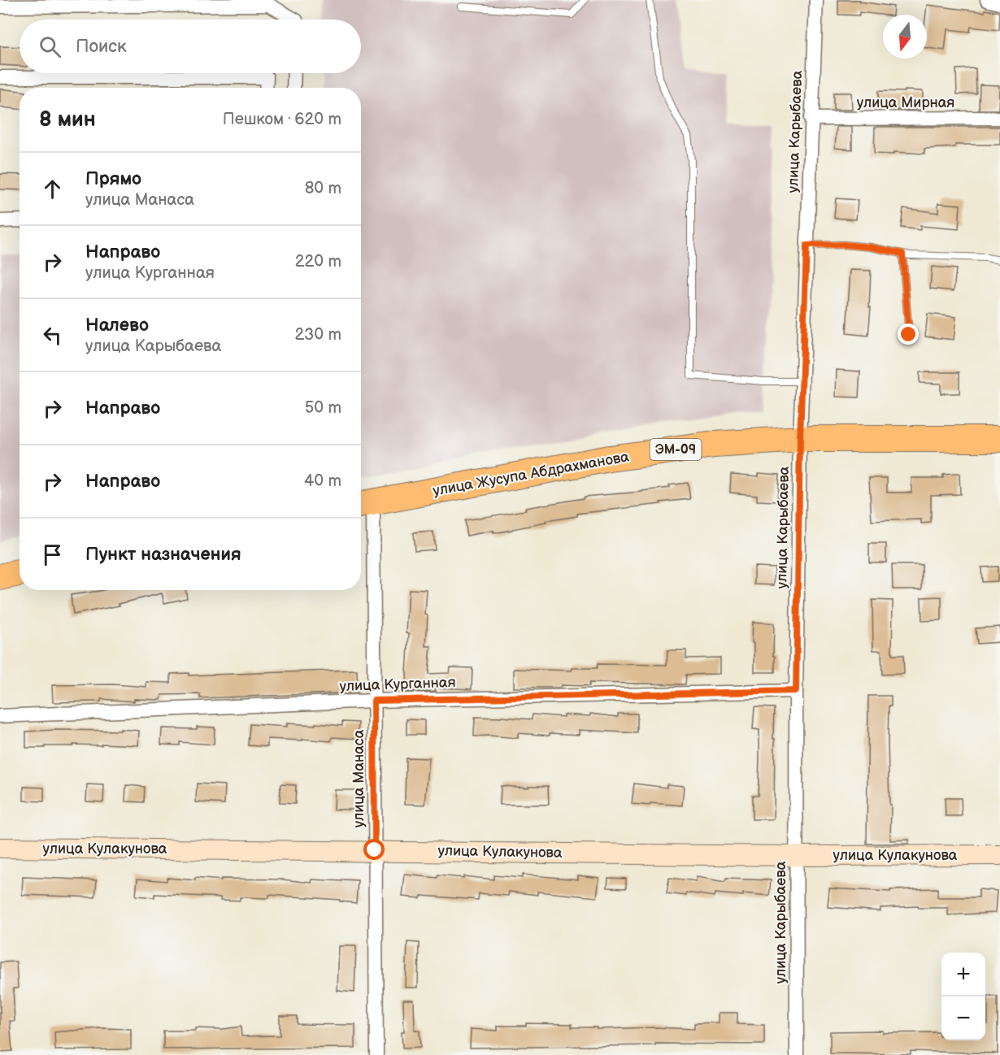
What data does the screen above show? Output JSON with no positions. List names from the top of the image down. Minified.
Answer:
{"streets":{"highway":["ЭМ-09","улица Жусупа Абдрахманова"],"street":["улица Мирная","улица Карыбаева","улица Курганная","улица Манаса","улица Кулакунова"]},"crossings":[["улица Мирная","улица Карыбаева"],["улица Карыбаева","улица Жусупа Абдрахманова"],["улица Карыбаева","улица Курганная"],["улица Карыбаева","улица Кулакунова"],["улица Жусупа Абдрахманова","улица Манаса"],["улица Курганная","улица Манаса"],["улица Манаса","улица Кулакунова"]],"north":"bottom","page":{"search":"Поиск","heading":["8 мин","Пешком · 620 m"],"list":[["Прямо","улица Манаса","80 m"],["Направо","улица Курганная","220 m"],["Налево","улица Карыбаева","230 m"],["Направо","50 m"],["Направо","40 m"],"Пункт назначения"],"map_buttons":["+","−"]}}
